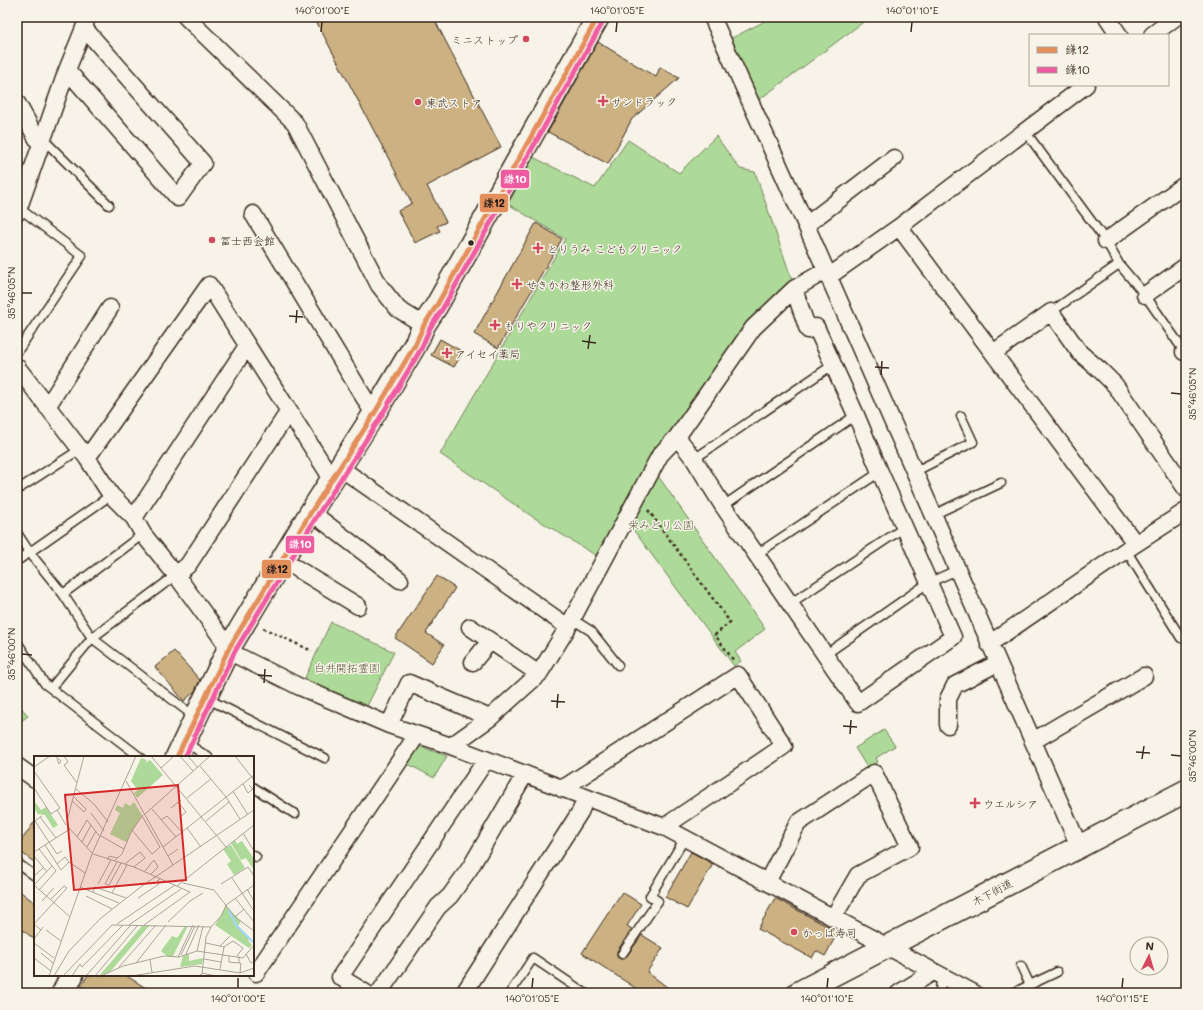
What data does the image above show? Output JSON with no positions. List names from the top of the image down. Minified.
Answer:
{"streets":{"street":["木下街道"]},"parks":["栄みどり公園","白井開拓霊園"],"places":{"other":["ミニストップ","東武ストア","冨士西会館","かっぱ寿司"],"health":["サンドラック","とりうみ こどもクリニック","せきかわ整形外科","もりやクリニック","アイセイ薬局","ウエルシア"]},"lines":["transit line 鎌12","transit line 鎌10"],"legend":["鎌12","鎌10"],"north":"top","coordinates":["140°01'00\"E","140°01'05\"E","140°01'10\"E","35°46'05\"N","35°46'00\"N","140°01'15\"E"]}
